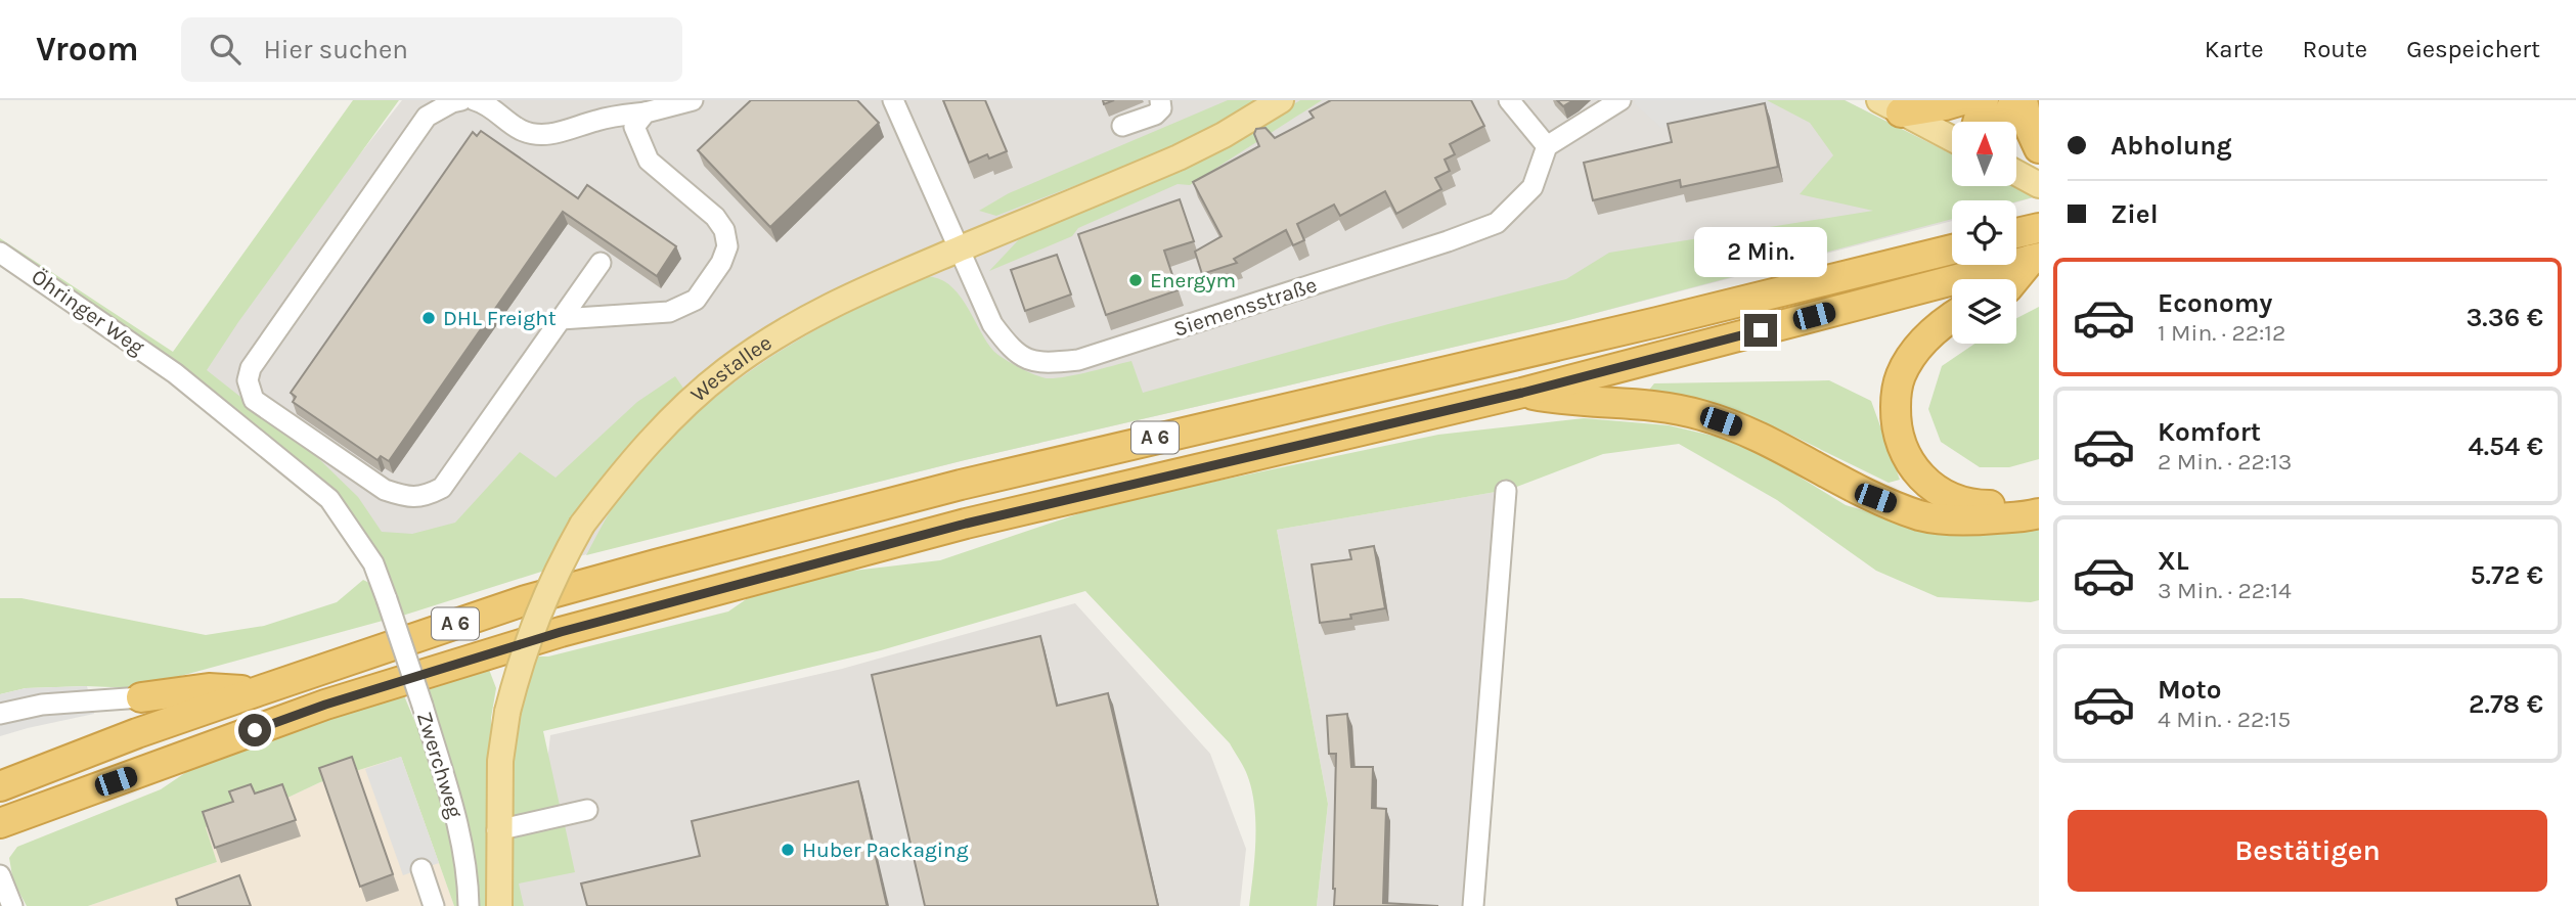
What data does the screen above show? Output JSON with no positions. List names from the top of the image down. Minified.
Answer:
{"streets":{"highway":["A 6"],"main road":["Westallee"],"street":["Siemensstraße","Öhringer Weg","Zwerchweg"]},"crossings":[["Siemensstraße","Westallee"],["Öhringer Weg","Zwerchweg"]],"places":["Energym","DHL Freight","Huber Packaging"],"north":"top","page":{"header":"Vroom","search":"Hier suchen","nav":["Karte","Route","Gespeichert"],"banner":["Abholung","Ziel"],"bubble":"2 Min.","list":[{"name":"Economy","note":"1 Min. · 22:12","value":"3.36 €"},{"name":"Komfort","note":"2 Min. · 22:13","value":"4.54 €"},{"name":"XL","note":"3 Min. · 22:14","value":"5.72 €"},{"name":"Moto","note":"4 Min. · 22:15","value":"2.78 €"}],"buttons":"Bestätigen"}}
